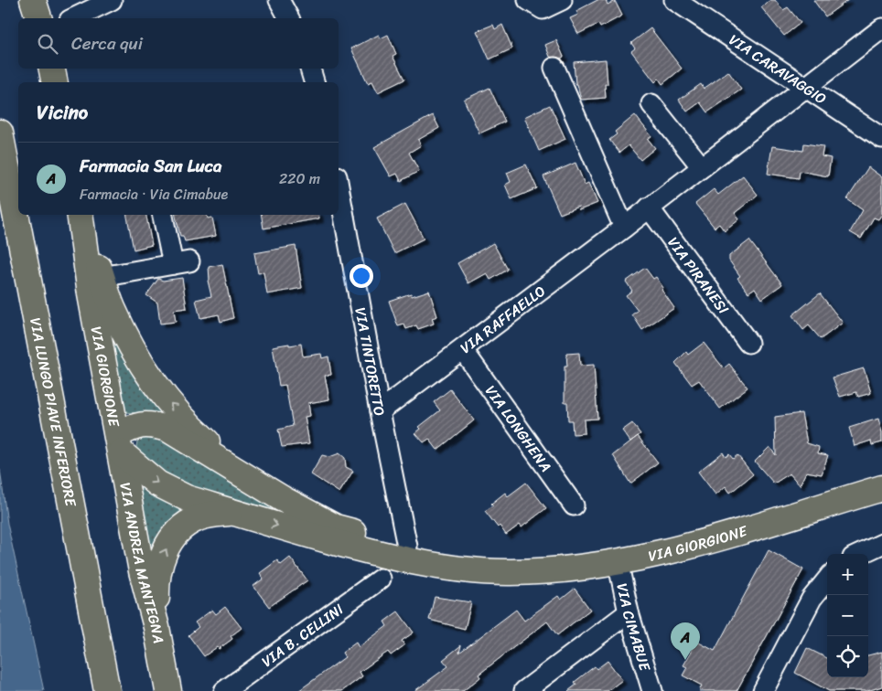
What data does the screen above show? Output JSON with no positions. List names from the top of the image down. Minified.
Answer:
{"streets":{"main road":["VIA GIORGIONE","VIA LUNGO PIAVE INFERIORE","VIA ANDREA MANTEGNA"],"street":["VIA CARAVAGGIO","VIA PIRANESI","VIA RAFFAELLO","VIA TINTORETTO","VIA LONGHENA","VIA CIMABUE","VIA B. CELLINI"]},"crossings":[["VIA CARAVAGGIO","VIA RAFFAELLO"],["VIA PIRANESI","VIA RAFFAELLO"],["VIA RAFFAELLO","VIA TINTORETTO"],["VIA RAFFAELLO","VIA LONGHENA"],["VIA TINTORETTO","VIA GIORGIONE"],["VIA GIORGIONE","VIA ANDREA MANTEGNA"],["VIA GIORGIONE","VIA CIMABUE"]],"page":{"search":"Cerca qui","heading":"Vicino","list":[{"mark":"A","name":"Farmacia San Luca","note":"Farmacia · Via Cimabue","value":"220 m"}],"map_buttons":["+","−"],"pins":"A"}}
